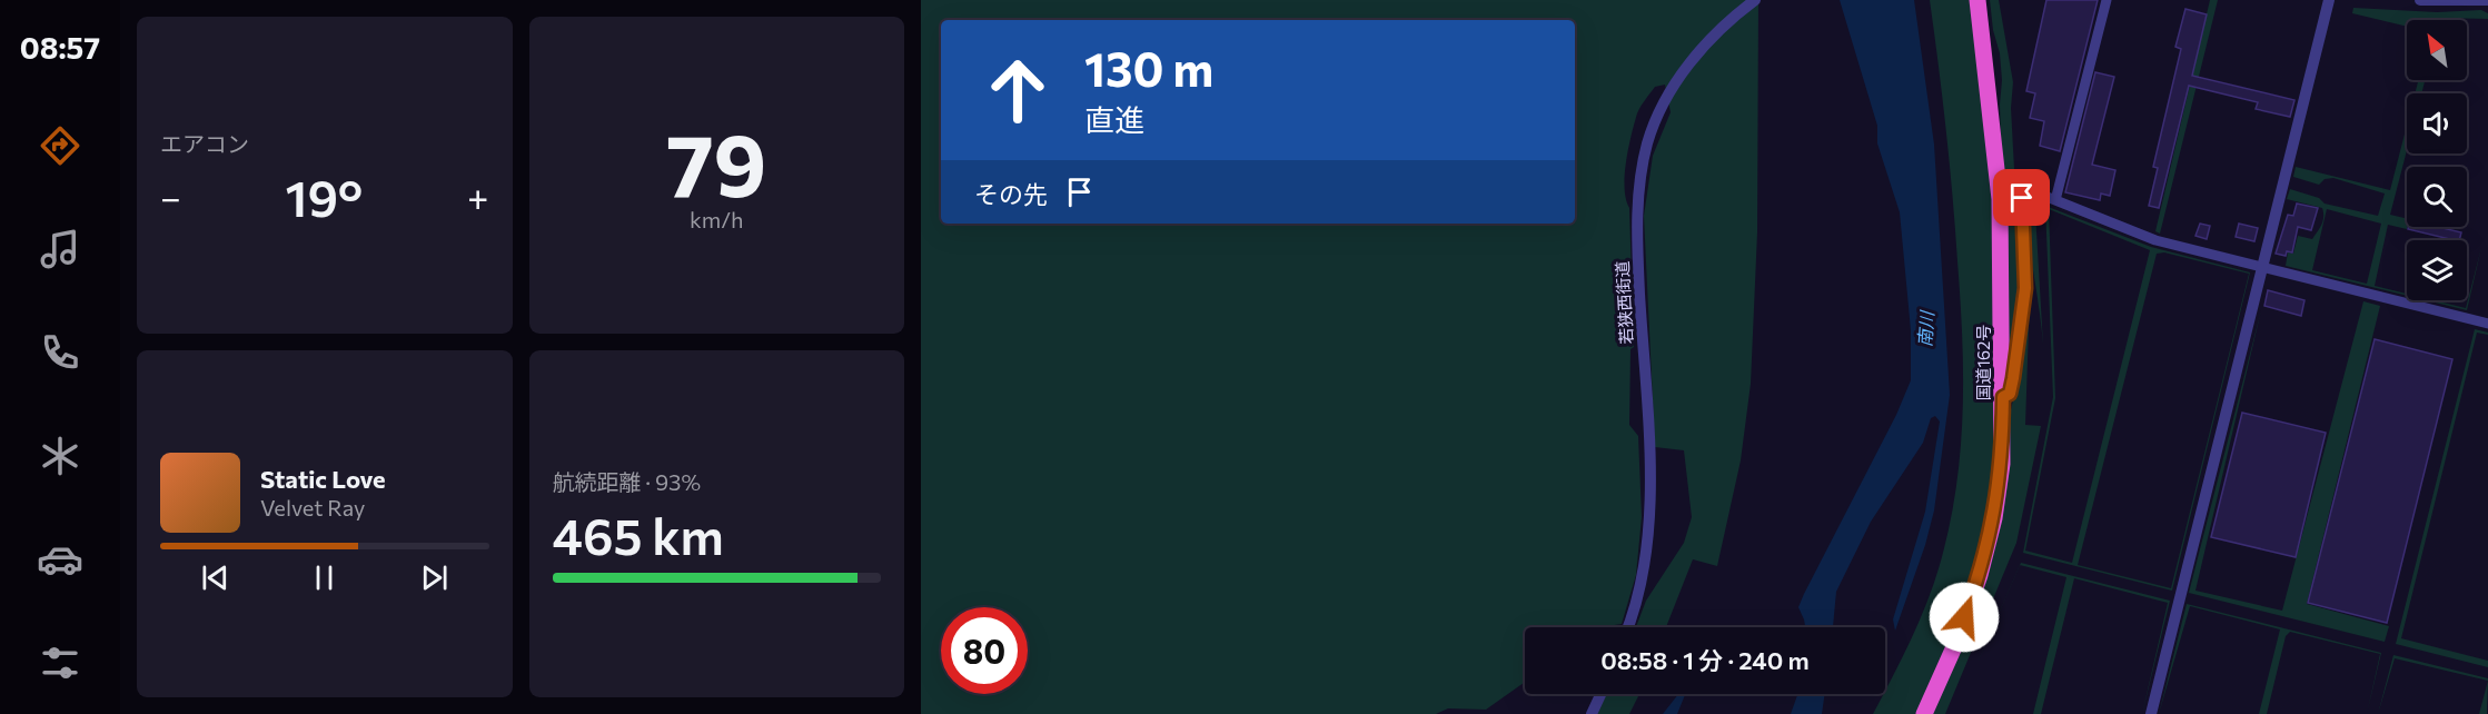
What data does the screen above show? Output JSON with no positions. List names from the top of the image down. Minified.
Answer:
{"streets":{"highway":["国道162号"],"street":["若狭西街道"]},"water":["南川"],"north":"top left","page":{"tabs":"08:57","tile":["エアコン",["79","km/h"],["航続距離 · 93%","465 km"]],"turn":["130 m","直進"],"then":"その先","heat":["−","19°","+"],"song":["Static Love","Velvet Ray"],"limit":"80","trip":"08:58 · 1 分 · 240 m"}}
